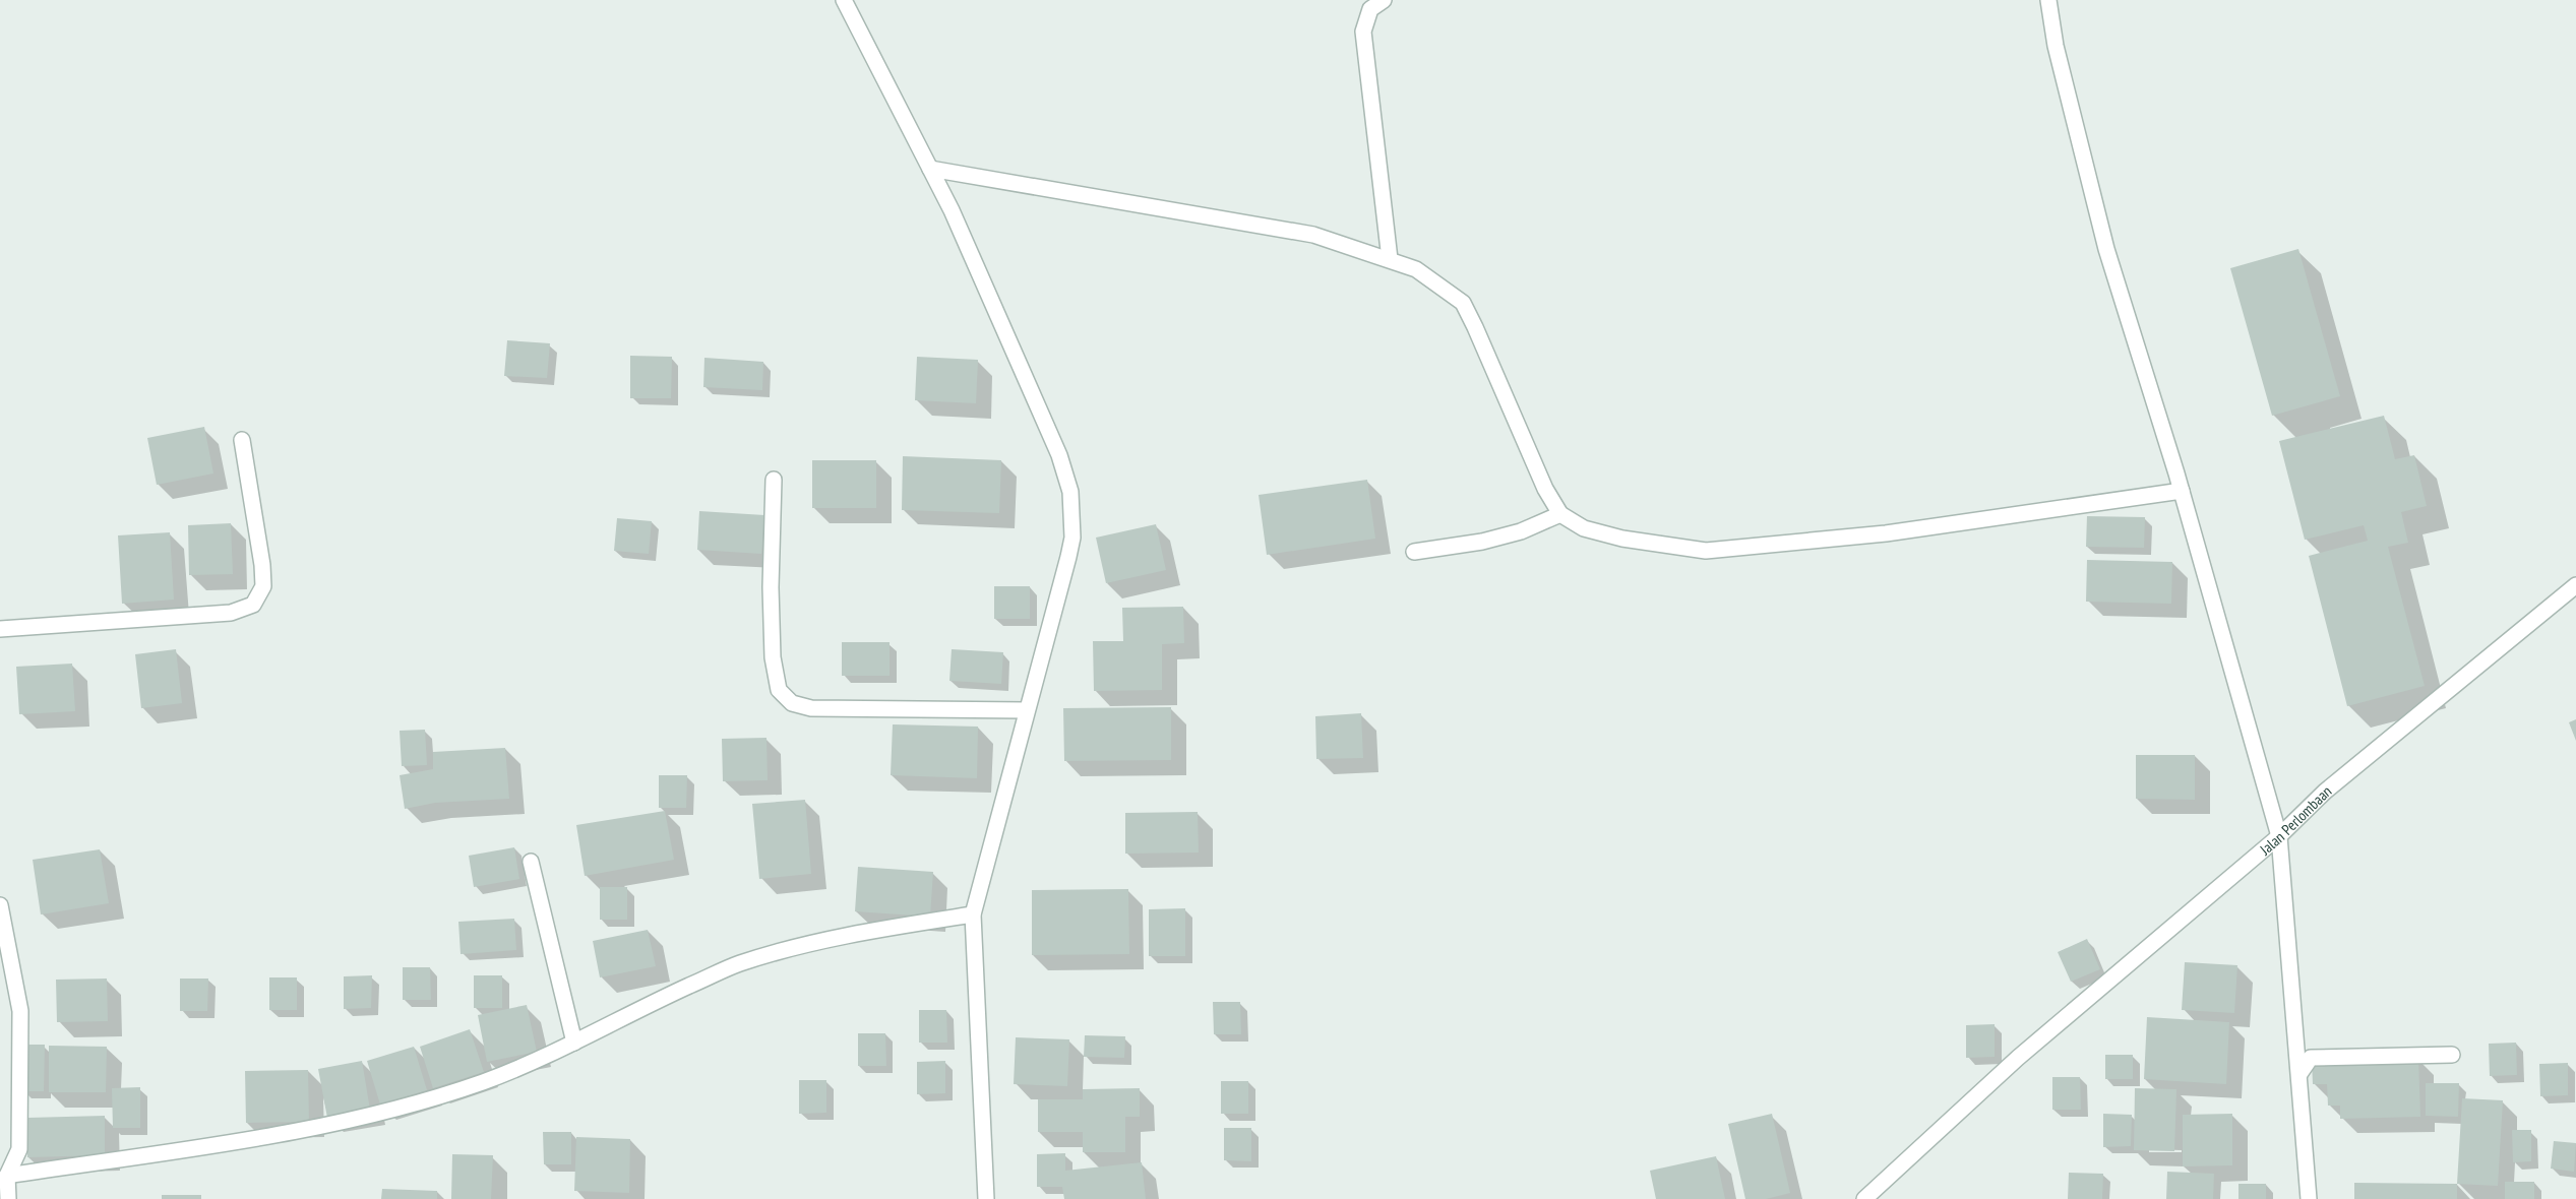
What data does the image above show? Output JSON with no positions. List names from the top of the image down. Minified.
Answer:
{"streets":{"street":["Jalan Perlombaan"]}}
